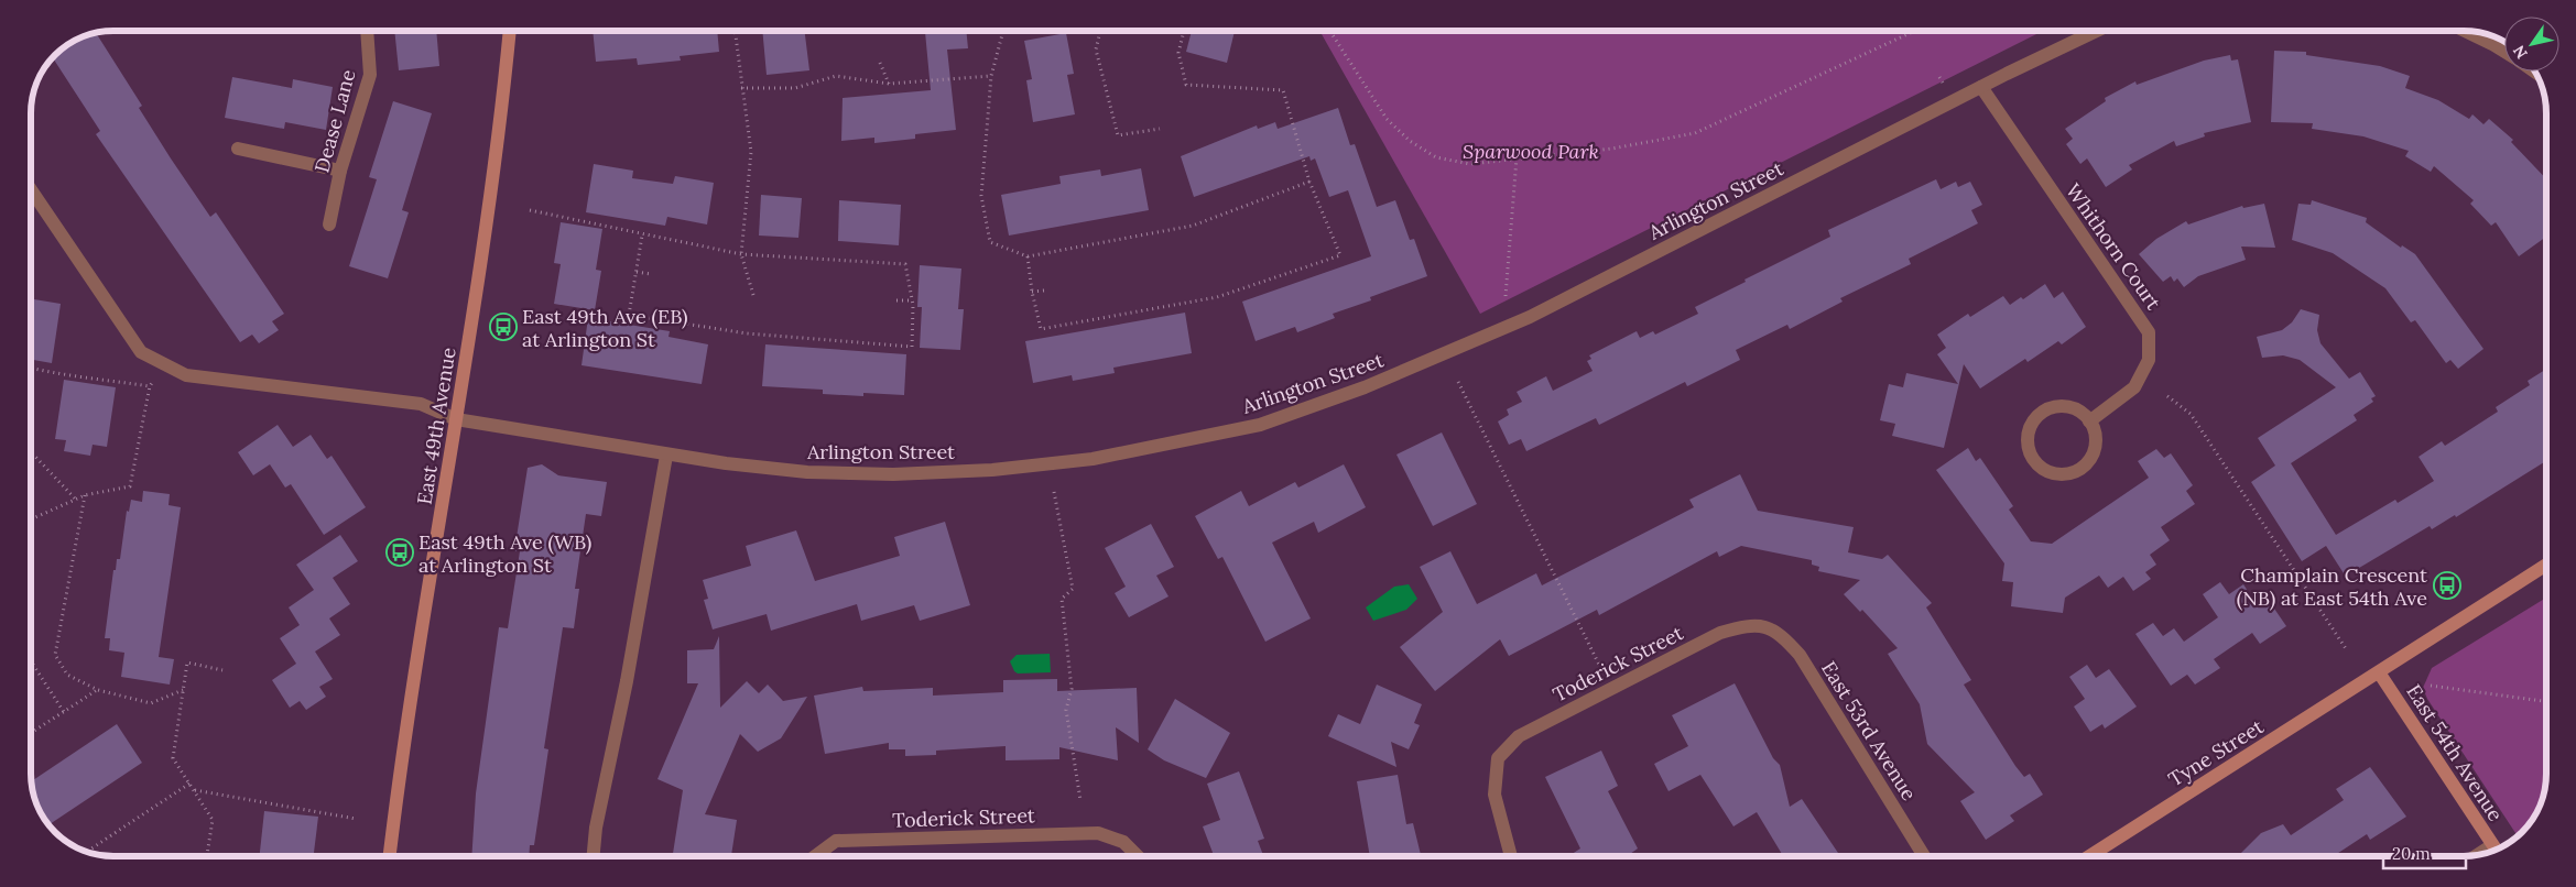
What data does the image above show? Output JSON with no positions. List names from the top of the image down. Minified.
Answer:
{"streets":{"street":["Dease Lane","Arlington Street","Whithorn Court","East 49th Avenue","Toderick Street","East 53rd Avenue","Tyne Street","East 54th Avenue"]},"crossings":[["Arlington Street","Whithorn Court"],["Arlington Street","East 49th Avenue"],["Toderick Street","East 53rd Avenue"],["Tyne Street","East 54th Avenue"]],"parks":["Sparwood Park"],"places":{"bus stop":["East 49th Ave (EB) at Arlington St","East 49th Ave (WB) at Arlington St","Champlain Crescent (NB) at East 54th Ave"]},"scale_bar":"20 m","north":"bottom left"}
